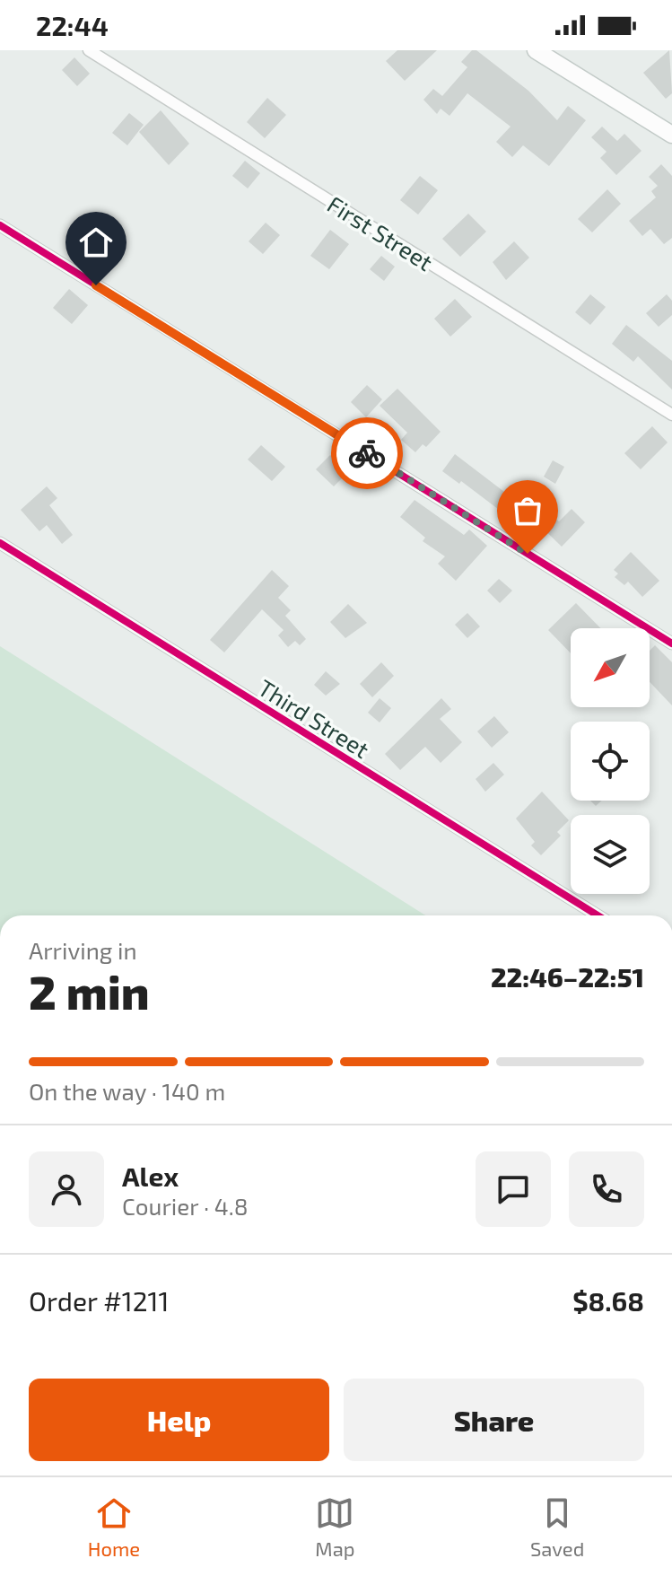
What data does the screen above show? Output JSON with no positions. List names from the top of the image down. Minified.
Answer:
{"streets":{"street":["First Street","Third Street"]},"north":"bottom left","page":{"status":"22:44","heading":["2 min","Arriving in","22:46–22:51"],"panel":["Alex","Courier · 4.8","Order #1211","$8.68"],"bar":"On the way · 140 m","buttons":["Help","Share"],"tabs":["Home","Map","Saved"]}}
